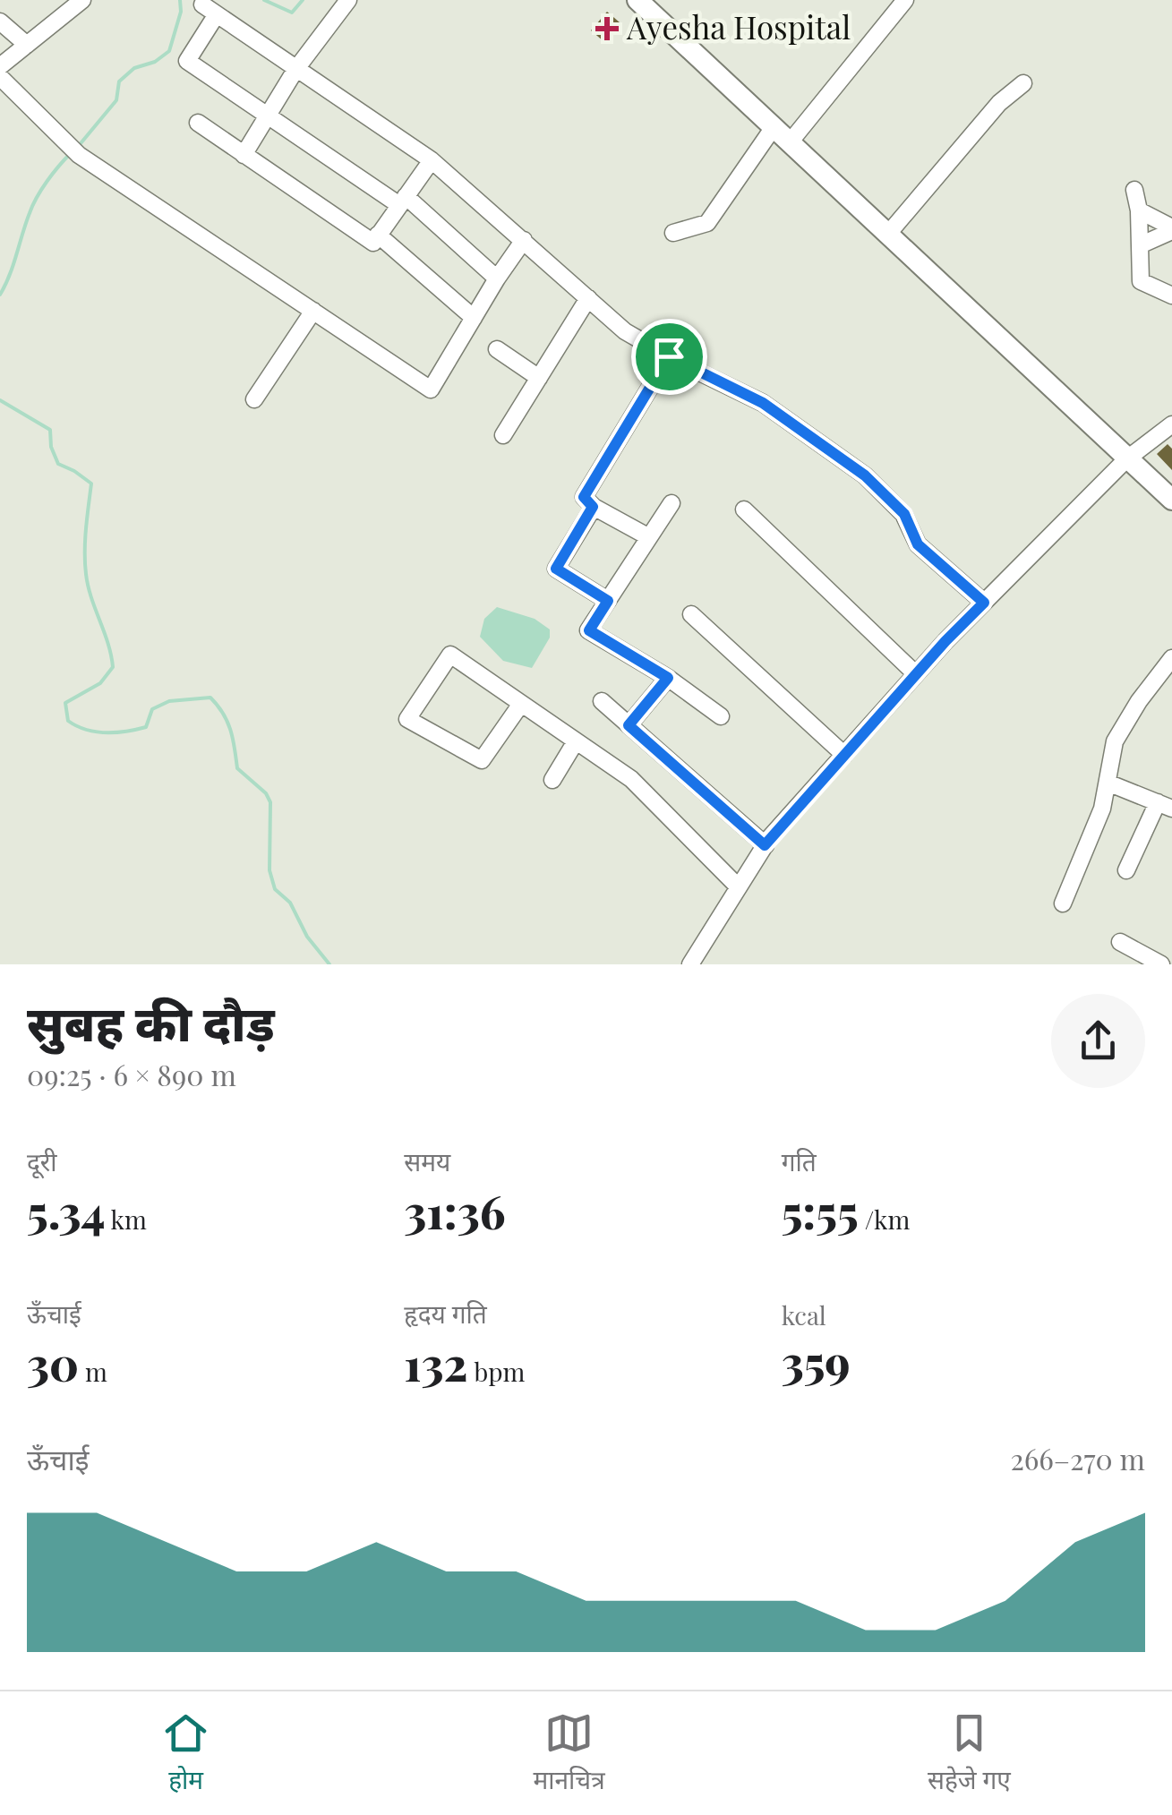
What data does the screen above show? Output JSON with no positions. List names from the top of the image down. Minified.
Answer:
{"places":{"health":["Ayesha Hospital"]},"page":{"heading":["सुबह की दौड़","09:25 · 6 × 890 m"],"stats":[["दूरी","5.34 km"],["समय","31:36"],["गति","5:55 /km"],["ऊँचाई","30 m"],["हृदय गति","132 bpm"],["kcal","359"]],"chart":["ऊँचाई","266–270 m"],"tabs":["होम","मानचित्र","सहेजे गए"]}}
